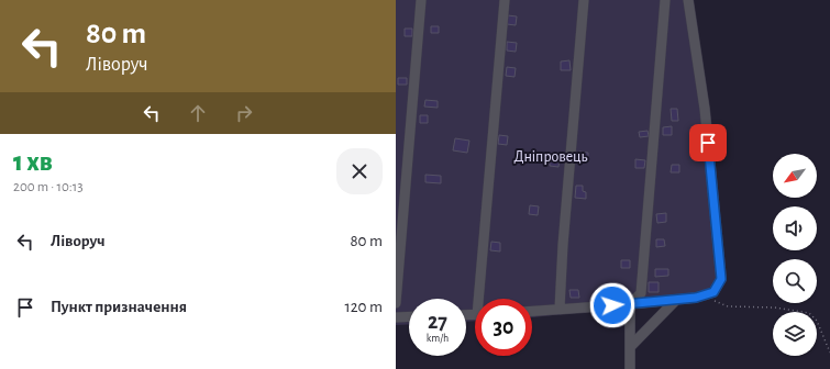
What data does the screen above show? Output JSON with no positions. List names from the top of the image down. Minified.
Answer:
{"parks":["Дніпровець"],"north":"bottom left","page":{"turn":["80 m","Ліворуч"],"heading":["1 хв","200 m · 10:13"],"list":[{"name":"Ліворуч","value":"80 m"},{"name":"Пункт призначення","value":"120 m"}],"speed":"27 km/h","limit":"30"}}
